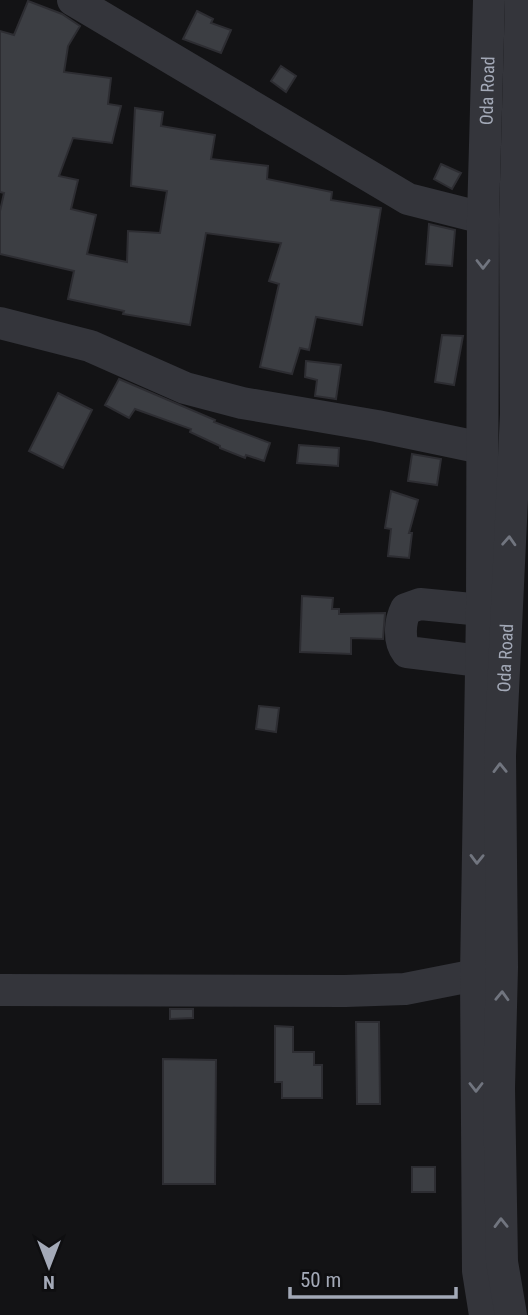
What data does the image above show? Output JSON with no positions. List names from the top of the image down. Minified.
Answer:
{"streets":{"street":["Oda Road"]},"scale_bar":"50 m","north":"bottom"}
